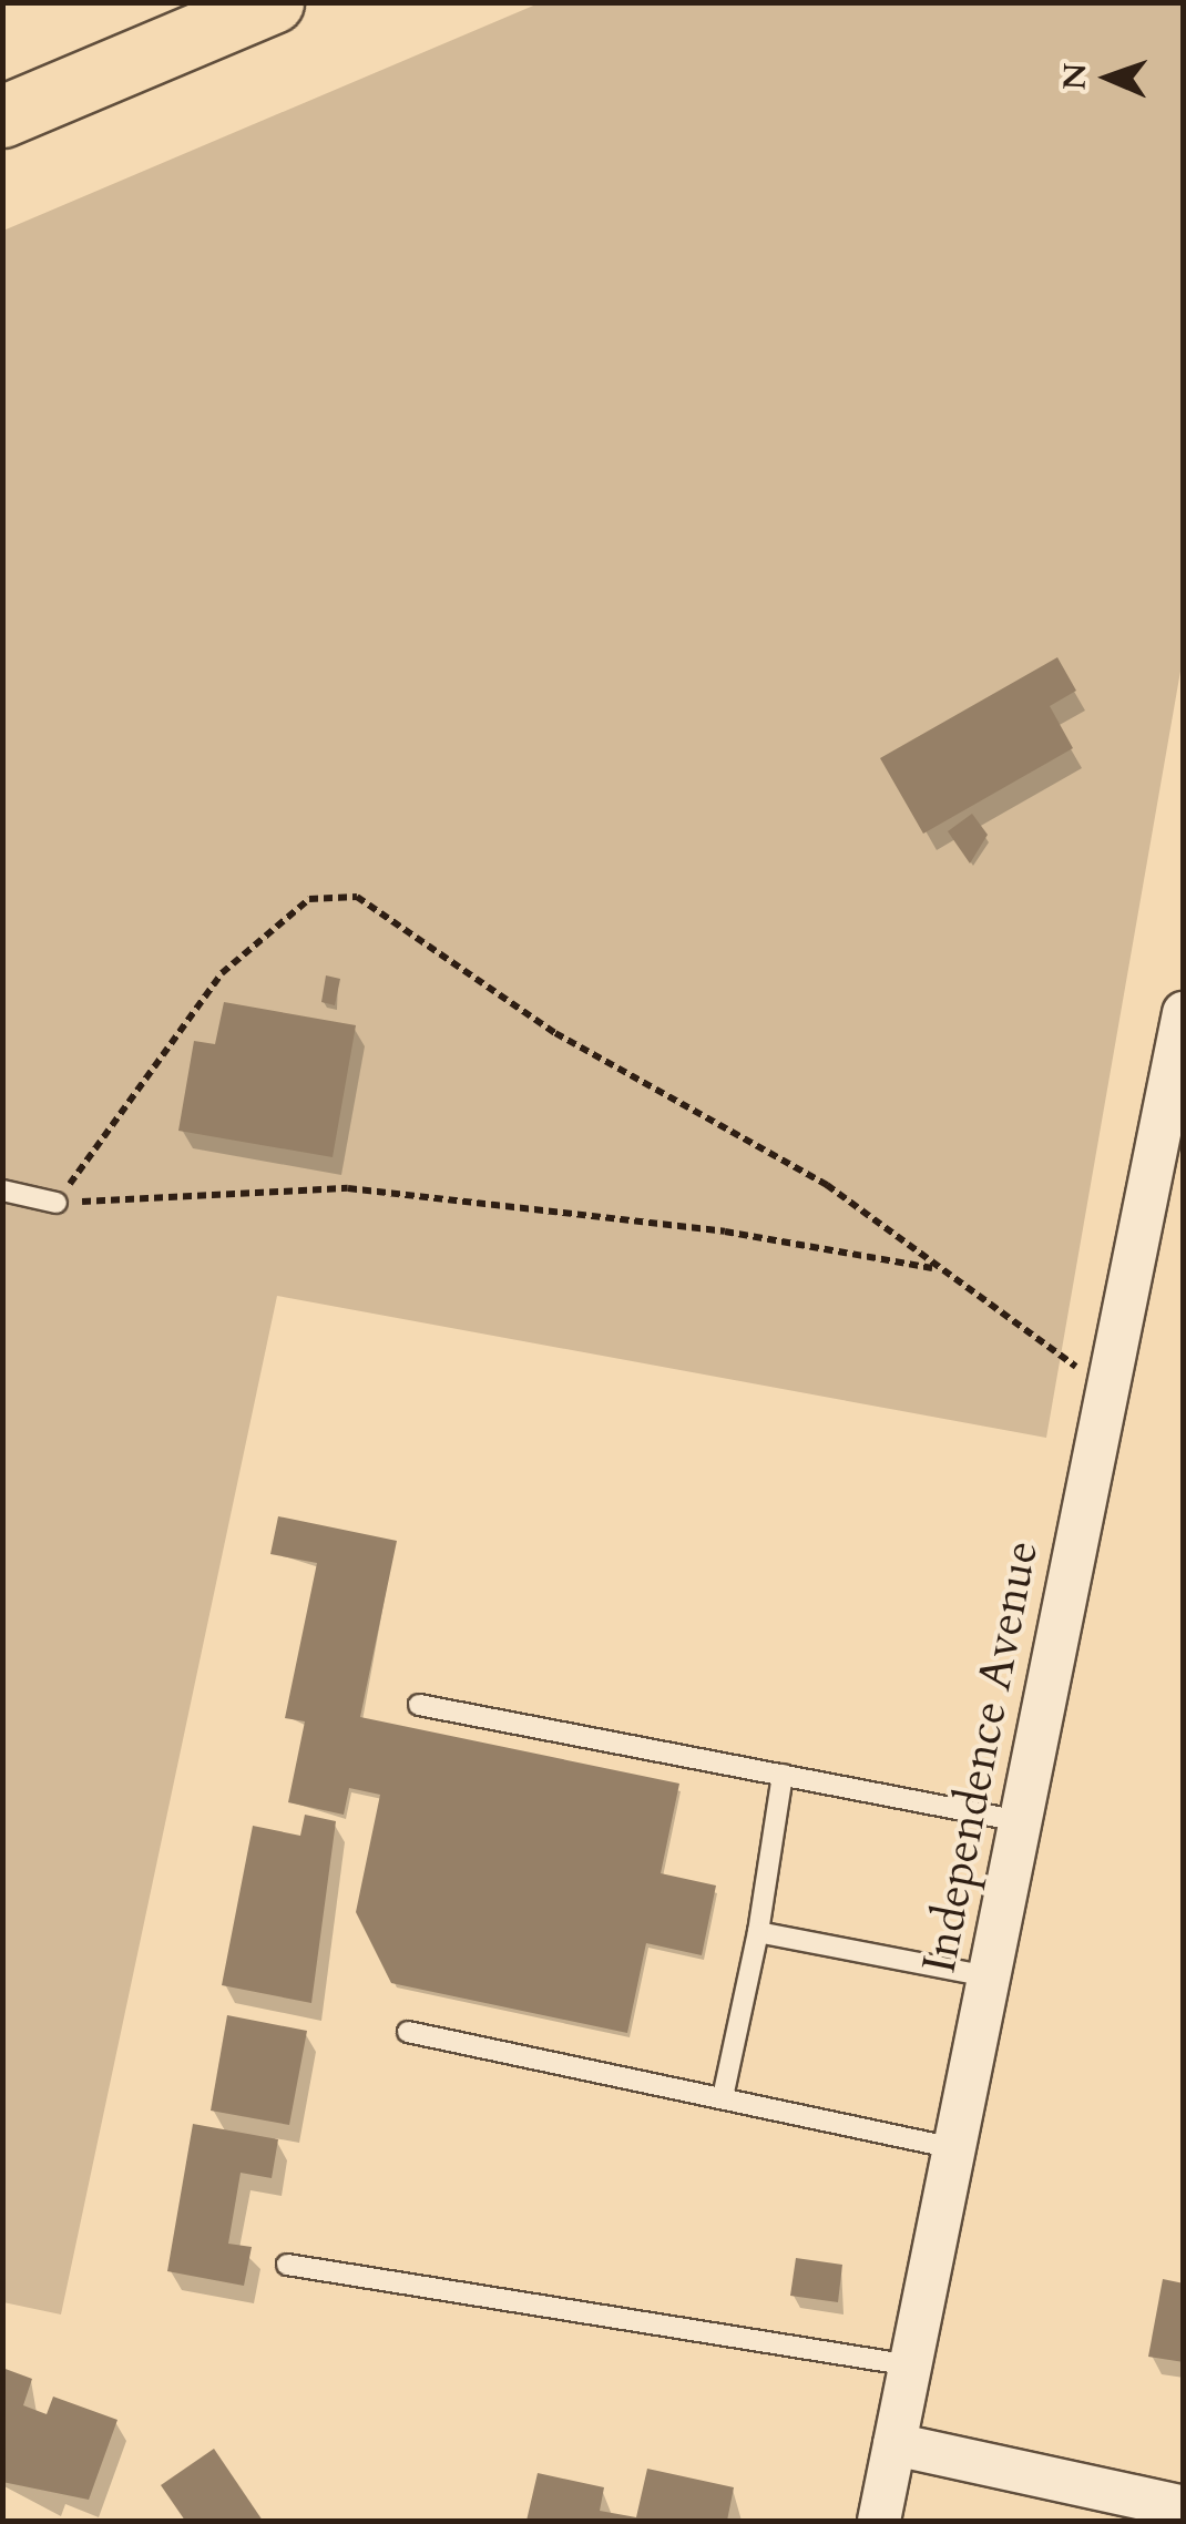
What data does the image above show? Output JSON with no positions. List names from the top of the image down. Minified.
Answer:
{"streets":{"street":["Independence Avenue"]},"north":"left"}
